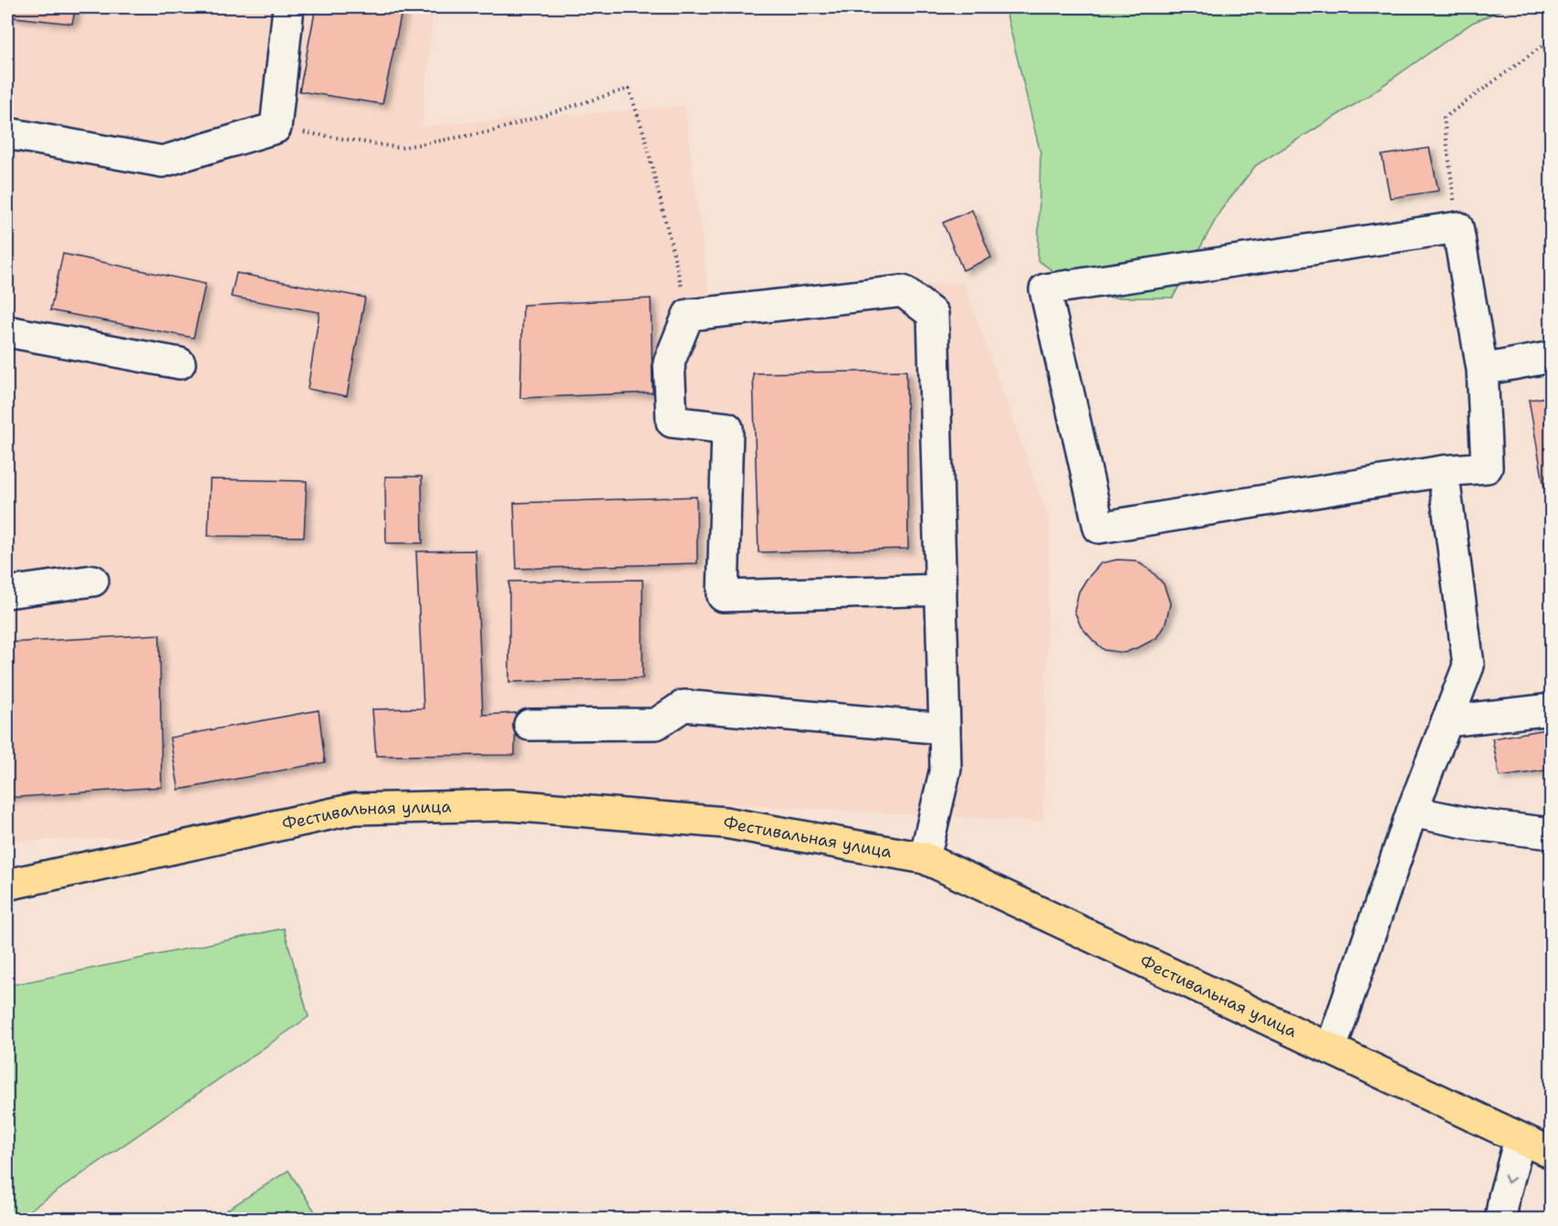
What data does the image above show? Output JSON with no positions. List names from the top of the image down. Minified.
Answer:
{"streets":{"main road":["Фестивальная улица"]}}
